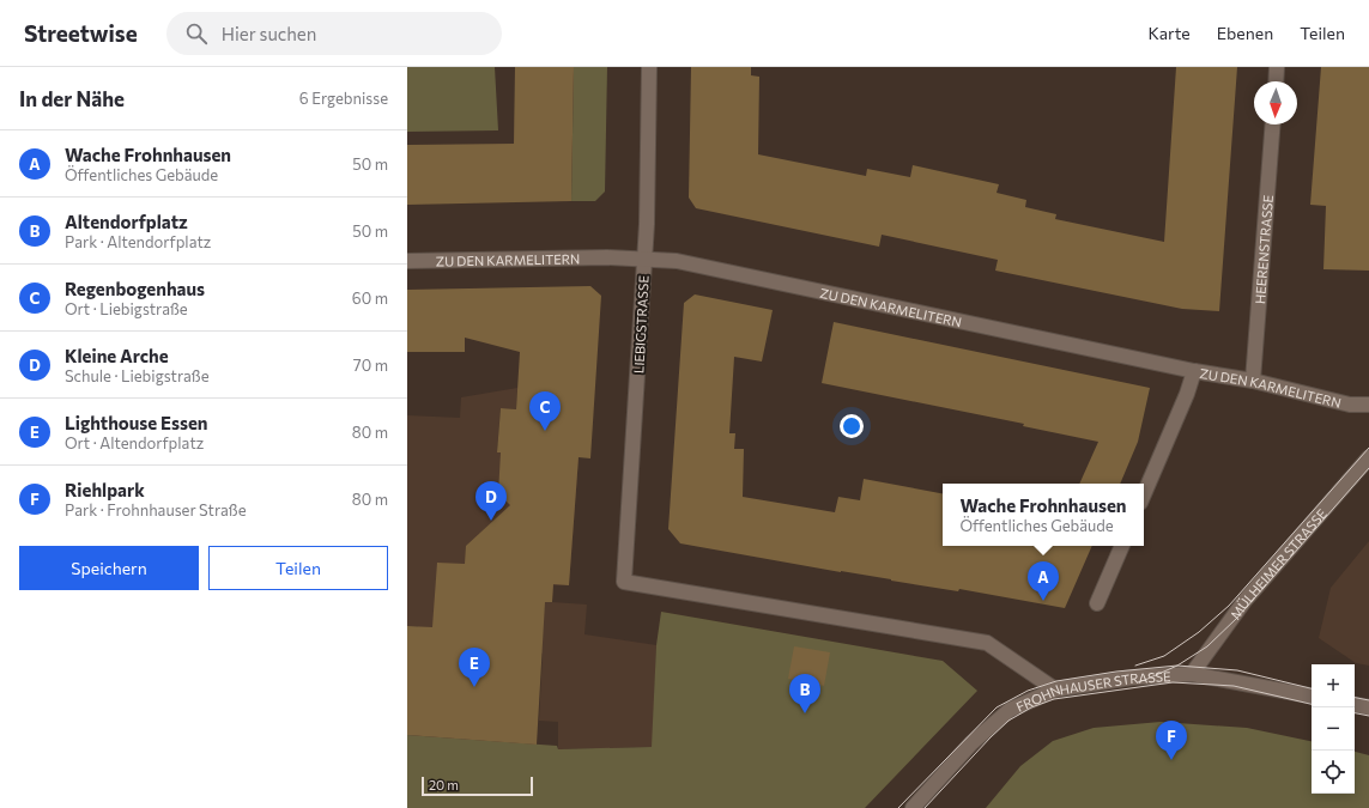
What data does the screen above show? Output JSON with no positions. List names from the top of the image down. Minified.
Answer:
{"streets":{"street":["HEERENSTRASSE","ZU DEN KARMELITERN","LIEBIGSTRASSE","MÜLHEIMER STRASSE","FROHNHAUSER STRASSE"]},"crossings":[["HEERENSTRASSE","ZU DEN KARMELITERN"],["ZU DEN KARMELITERN","LIEBIGSTRASSE"],["LIEBIGSTRASSE","FROHNHAUSER STRASSE"],["MÜLHEIMER STRASSE","FROHNHAUSER STRASSE"]],"scale_bar":"20 m","north":"bottom","page":{"header":"Streetwise","search":"Hier suchen","nav":["Karte","Ebenen","Teilen"],"heading":["In der Nähe","6 Ergebnisse"],"list":[{"mark":"A","name":"Wache Frohnhausen","note":"Öffentliches Gebäude","value":"50 m"},{"mark":"B","name":"Altendorfplatz","note":"Park · Altendorfplatz","value":"50 m"},{"mark":"C","name":"Regenbogenhaus","note":"Ort · Liebigstraße","value":"60 m"},{"mark":"D","name":"Kleine Arche","note":"Schule · Liebigstraße","value":"70 m"},{"mark":"E","name":"Lighthouse Essen","note":"Ort · Altendorfplatz","value":"80 m"},{"mark":"F","name":"Riehlpark","note":"Park · Frohnhauser Straße","value":"80 m"}],"pins":["C","D","A","E","B","F"],"popup":["Wache Frohnhausen","Öffentliches Gebäude"],"buttons":["Speichern","Teilen"],"map_buttons":["+","−"],"scale":"20 m"}}
